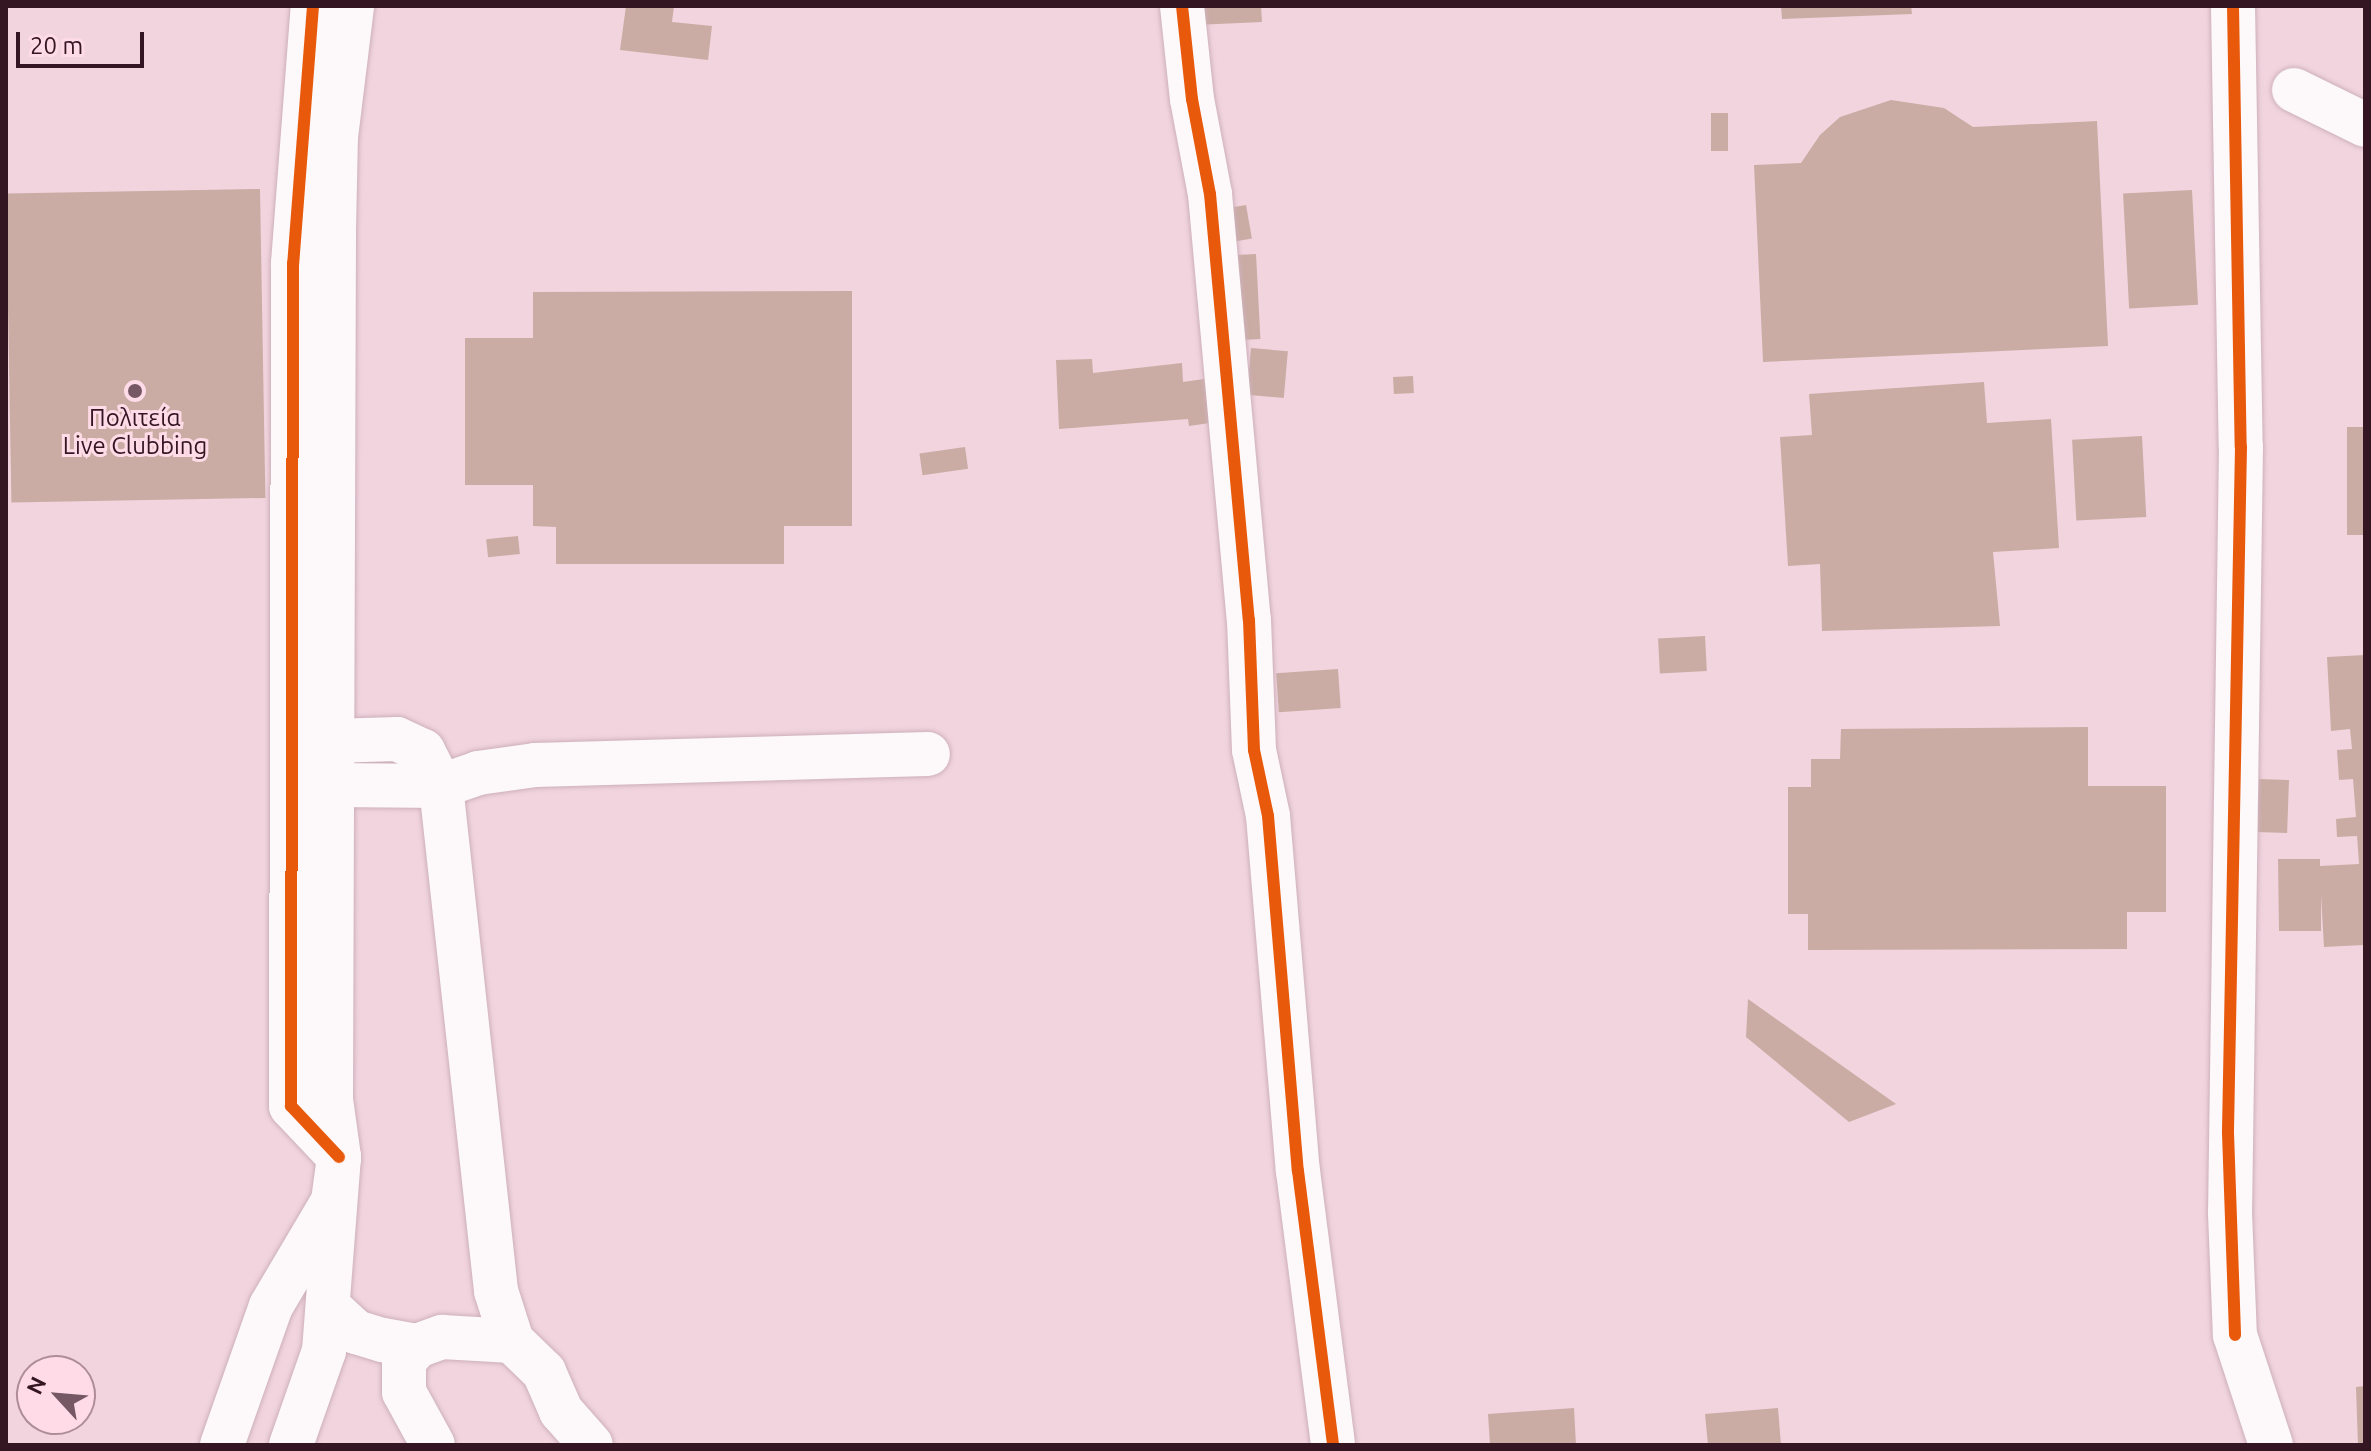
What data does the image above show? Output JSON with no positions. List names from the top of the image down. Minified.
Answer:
{"places":["Πολιτεία Live Clubbing"],"scale_bar":"20 m","north":"top left"}
